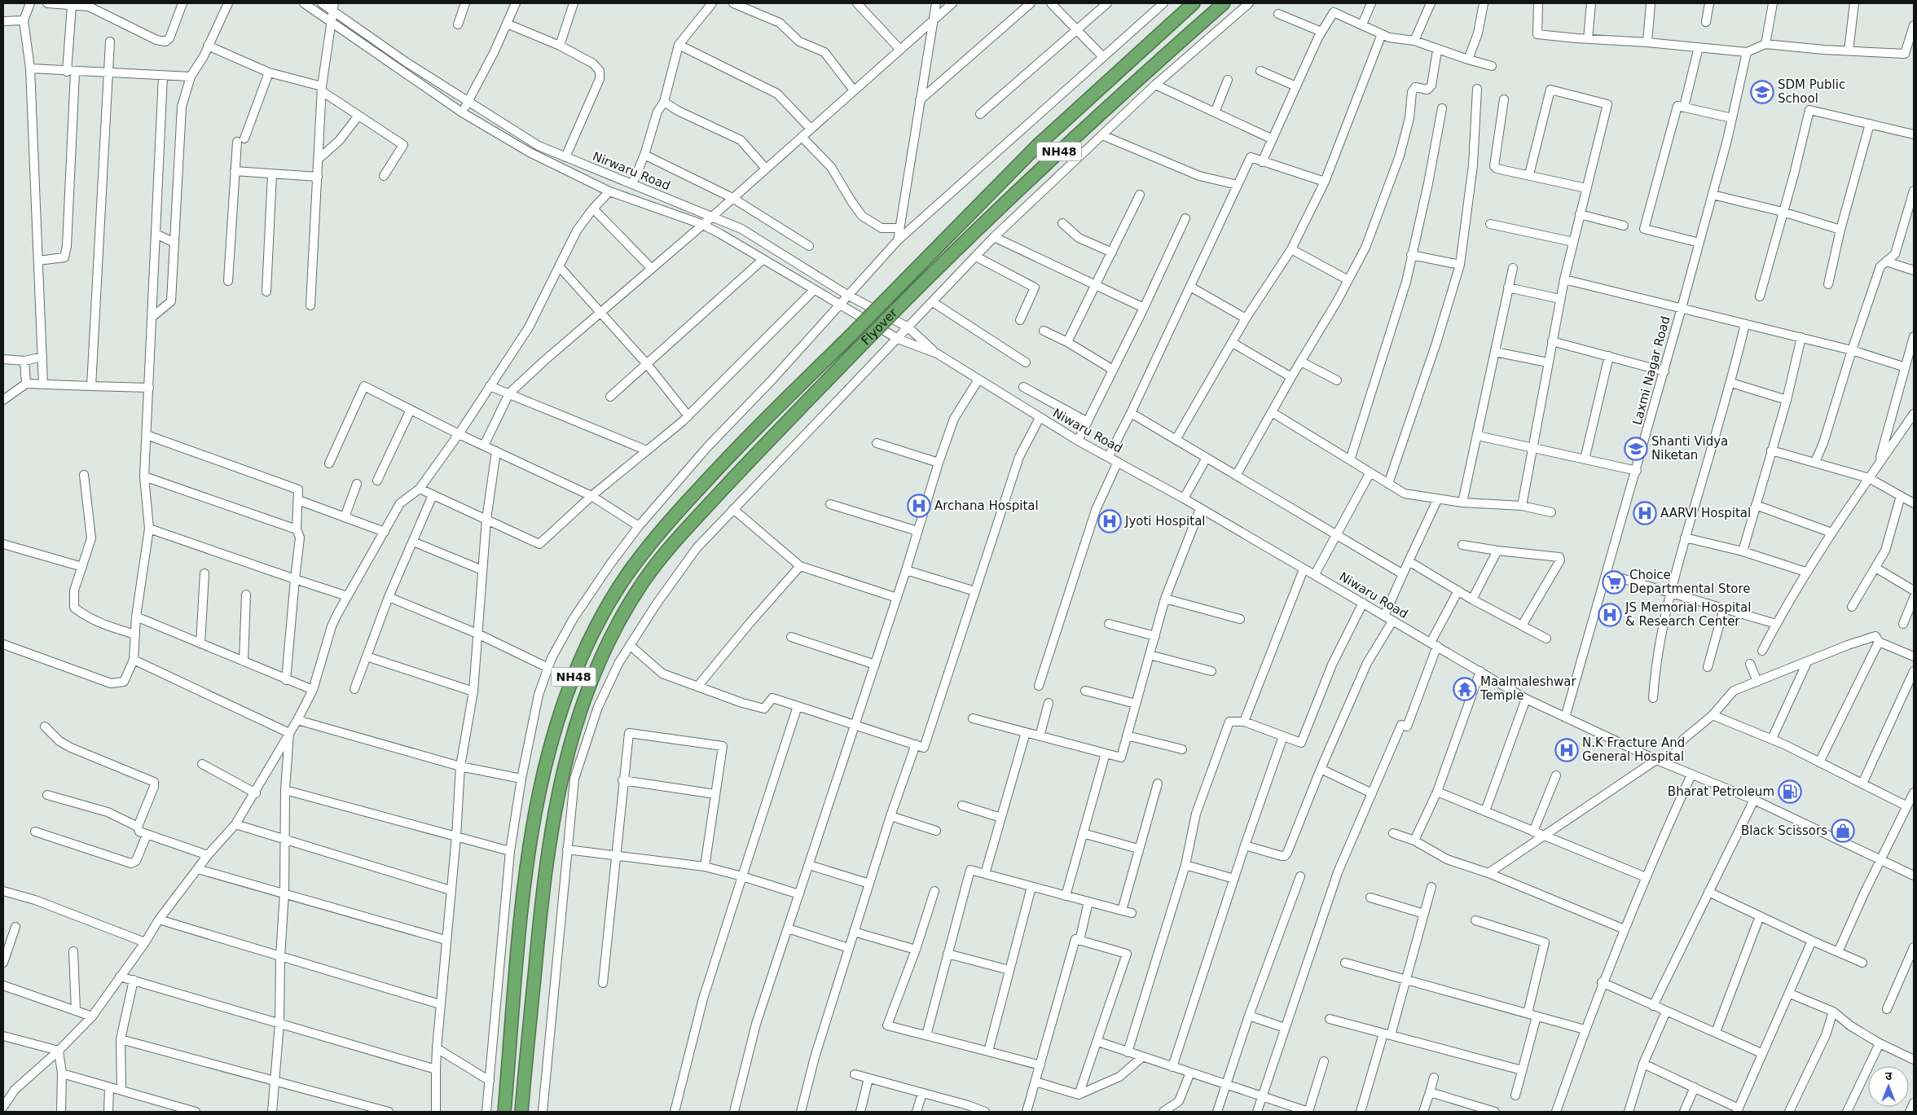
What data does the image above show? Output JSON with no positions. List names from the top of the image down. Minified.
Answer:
{"streets":{"highway":["NH48","Flyover"],"street":["Nirwaru Road","Laxmi Nagar Road","Niwaru Road"]},"crossings":[["Nirwaru Road","Niwaru Road"],["Laxmi Nagar Road","Niwaru Road"]],"places":{"school or university":["SDM Public School","Shanti Vidya Niketan"],"hospital":["Archana Hospital","AARVI Hospital","Jyoti Hospital","JS Memorial Hospital & Research Center","N.K Fracture And General Hospital"],"supermarket":["Choice Departmental Store"],"temple":["Maalmaleshwar Temple"],"fuel station":["Bharat Petroleum"],"shop":["Black Scissors"]},"north":"top"}
